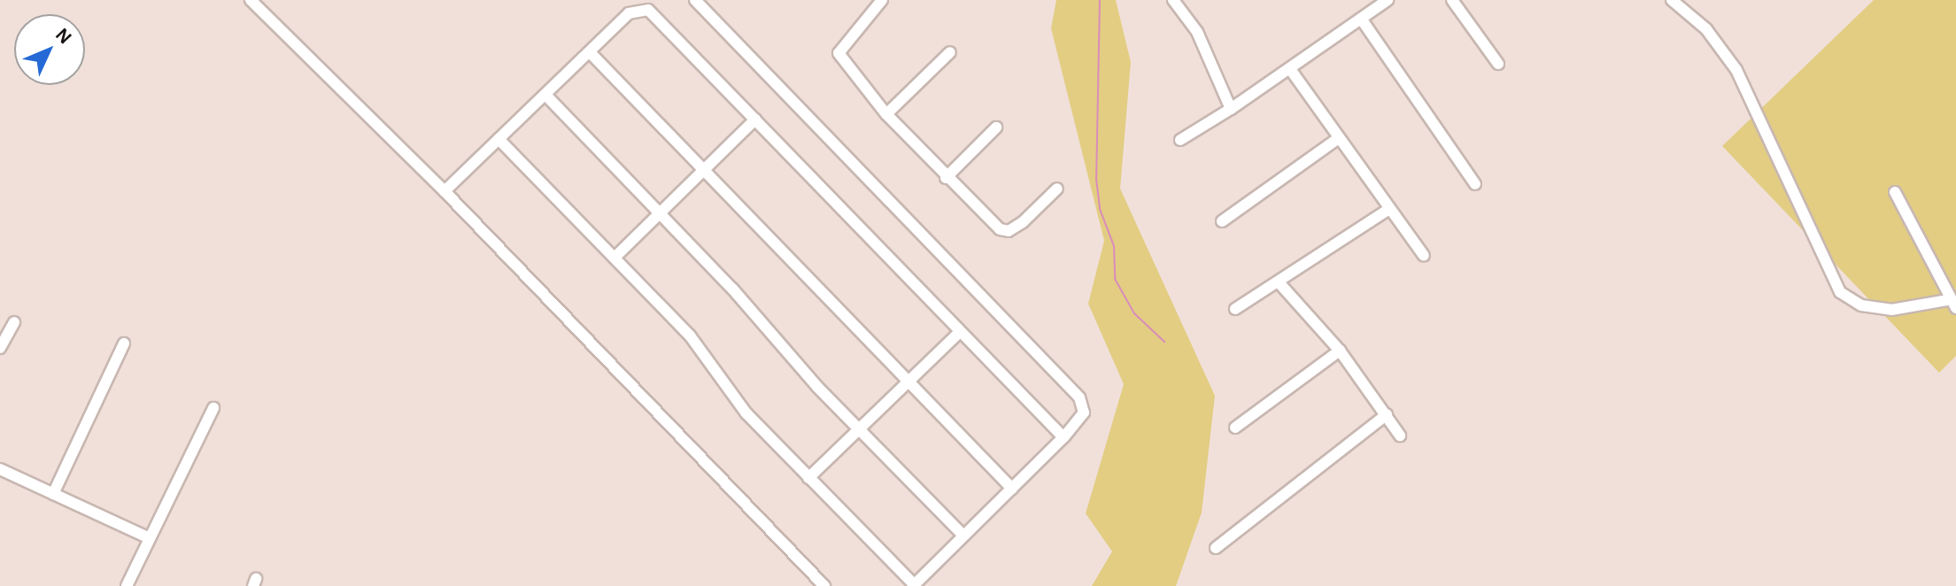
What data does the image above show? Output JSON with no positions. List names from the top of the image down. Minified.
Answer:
{"north":"top right"}
